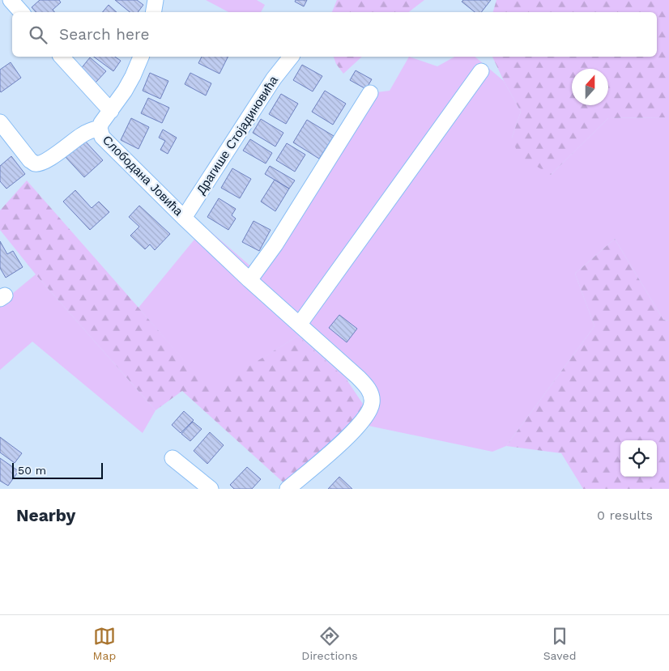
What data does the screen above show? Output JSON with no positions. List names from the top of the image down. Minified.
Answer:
{"streets":{"street":["Драгише Стојадиновића","Слободана Јовића"]},"crossings":[["Драгише Стојадиновића","Слободана Јовића"]],"scale_bar":"50 m","north":"top","page":{"search":"Search here","scale":"50 m","heading":["Nearby","0 results"],"nav":["Map","Directions","Saved"]}}
